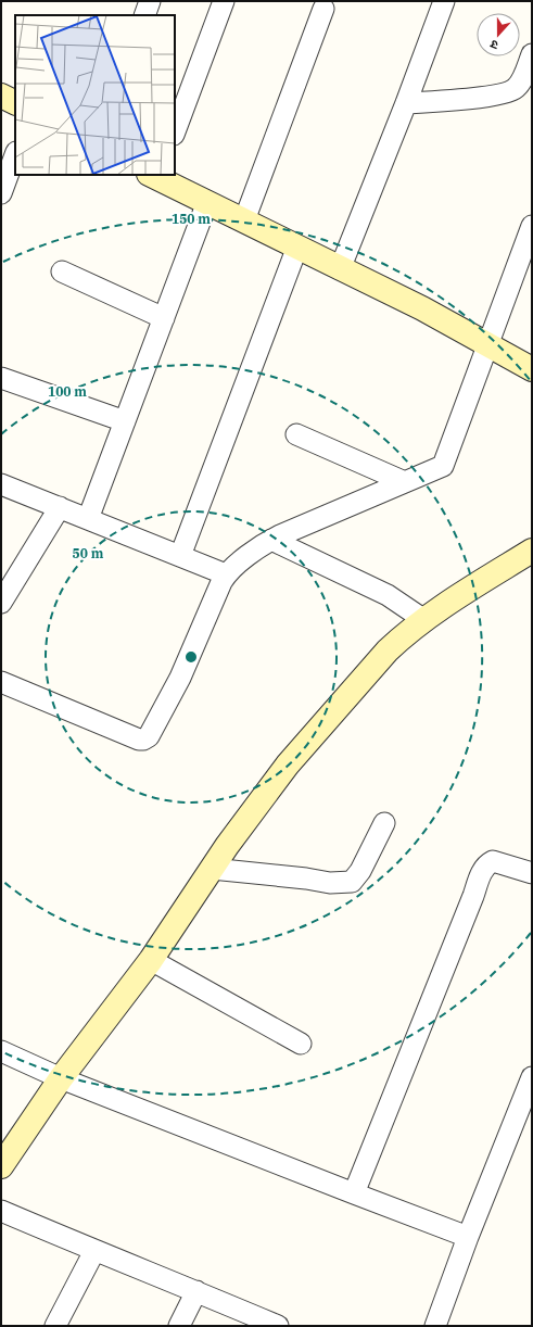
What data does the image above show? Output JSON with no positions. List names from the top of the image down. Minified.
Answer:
{"north":"bottom","rings":["150 m","100 m","50 m"]}
